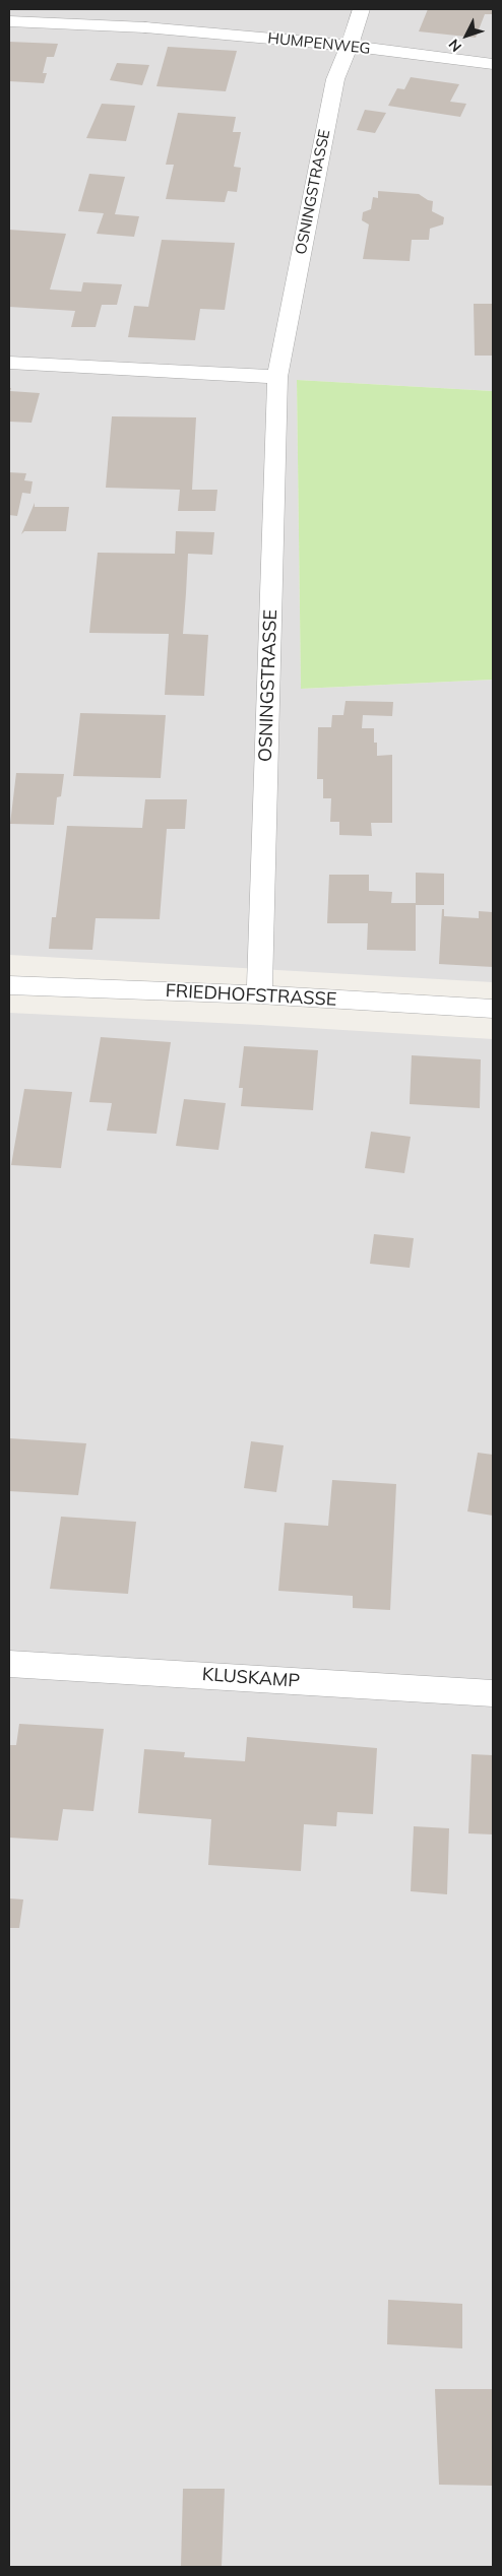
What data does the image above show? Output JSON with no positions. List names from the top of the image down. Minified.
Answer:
{"streets":{"street":["HUMPENWEG","OSNINGSTRASSE","FRIEDHOFSTRASSE","KLUSKAMP"]},"crossings":[["HUMPENWEG","OSNINGSTRASSE"],["OSNINGSTRASSE","FRIEDHOFSTRASSE"]],"north":"bottom left"}
